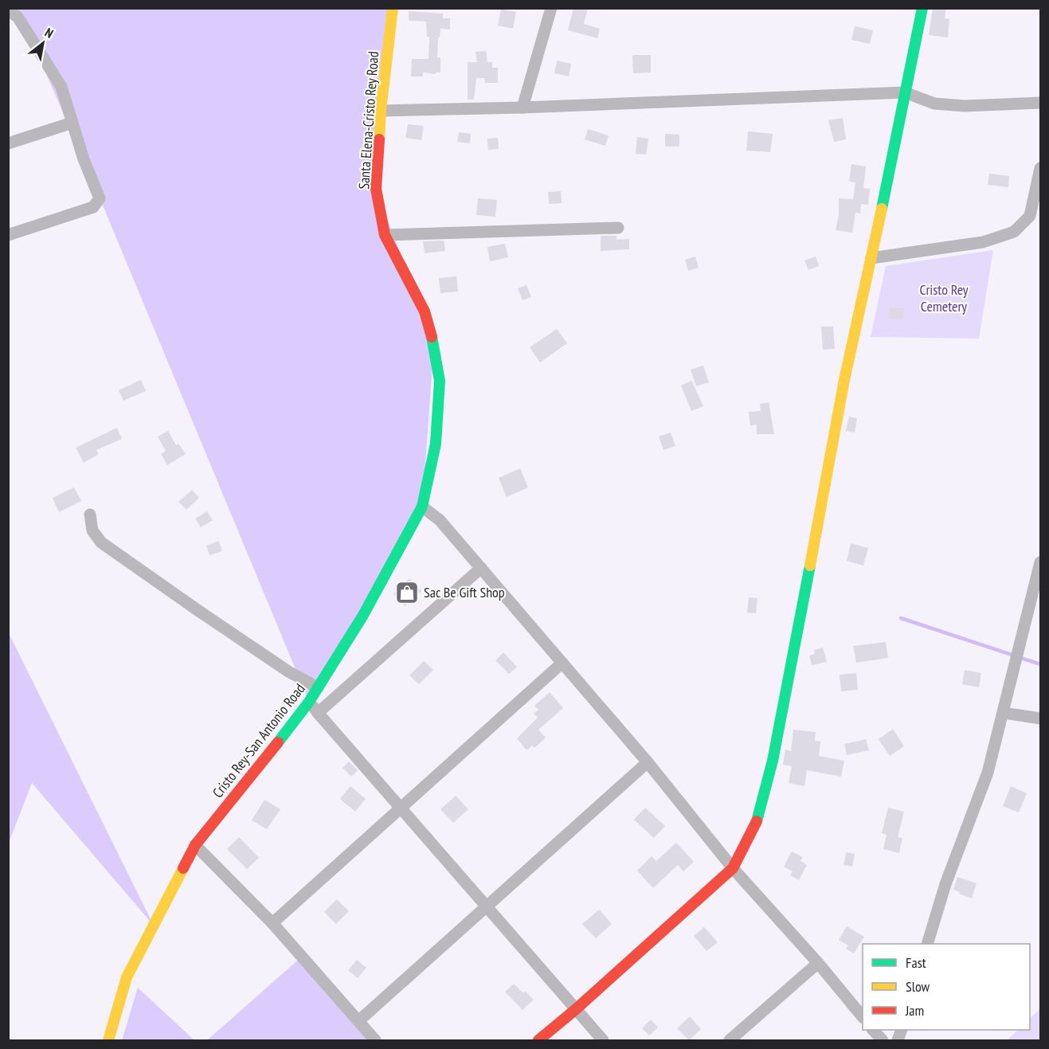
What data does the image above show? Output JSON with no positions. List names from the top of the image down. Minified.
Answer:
{"streets":{"street":["Santa Elena-Cristo Rey Road","Cristo Rey-San Antonio Road"]},"crossings":[["Santa Elena-Cristo Rey Road","Cristo Rey-San Antonio Road"]],"parks":["Cristo Rey Cemetery"],"places":{"shop":["Sac Be Gift Shop"]},"legend":["Fast","Slow","Jam"],"north":"top right"}
